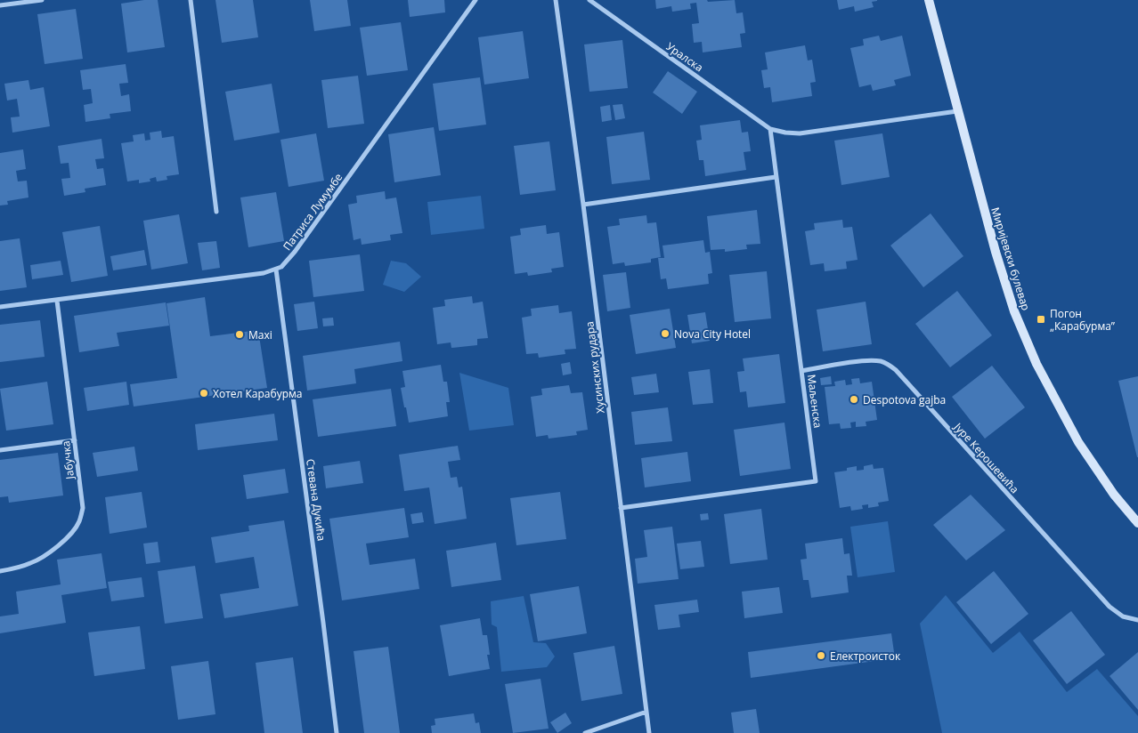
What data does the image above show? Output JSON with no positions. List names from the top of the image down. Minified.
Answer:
{"streets":{"main road":["Миријевски булевар"],"street":["Уралска","Патриса Лумумбе","Хусинских рудара","Маљенска","Јуре Керошевића","Јабучка","Стевана Дукића"]},"crossings":[["Уралска","Маљенска"],["Патриса Лумумбе","Јабучка"],["Патриса Лумумбе","Стевана Дукића"],["Хусинских рудара","Маљенска"],["Маљенска","Јуре Керошевића"]],"places":{"transit":["Погон „Карабурма”"],"other":["Nova City Hotel","Maxi","Хотел Карабурма","Despotova gajba","Електроисток"]}}
